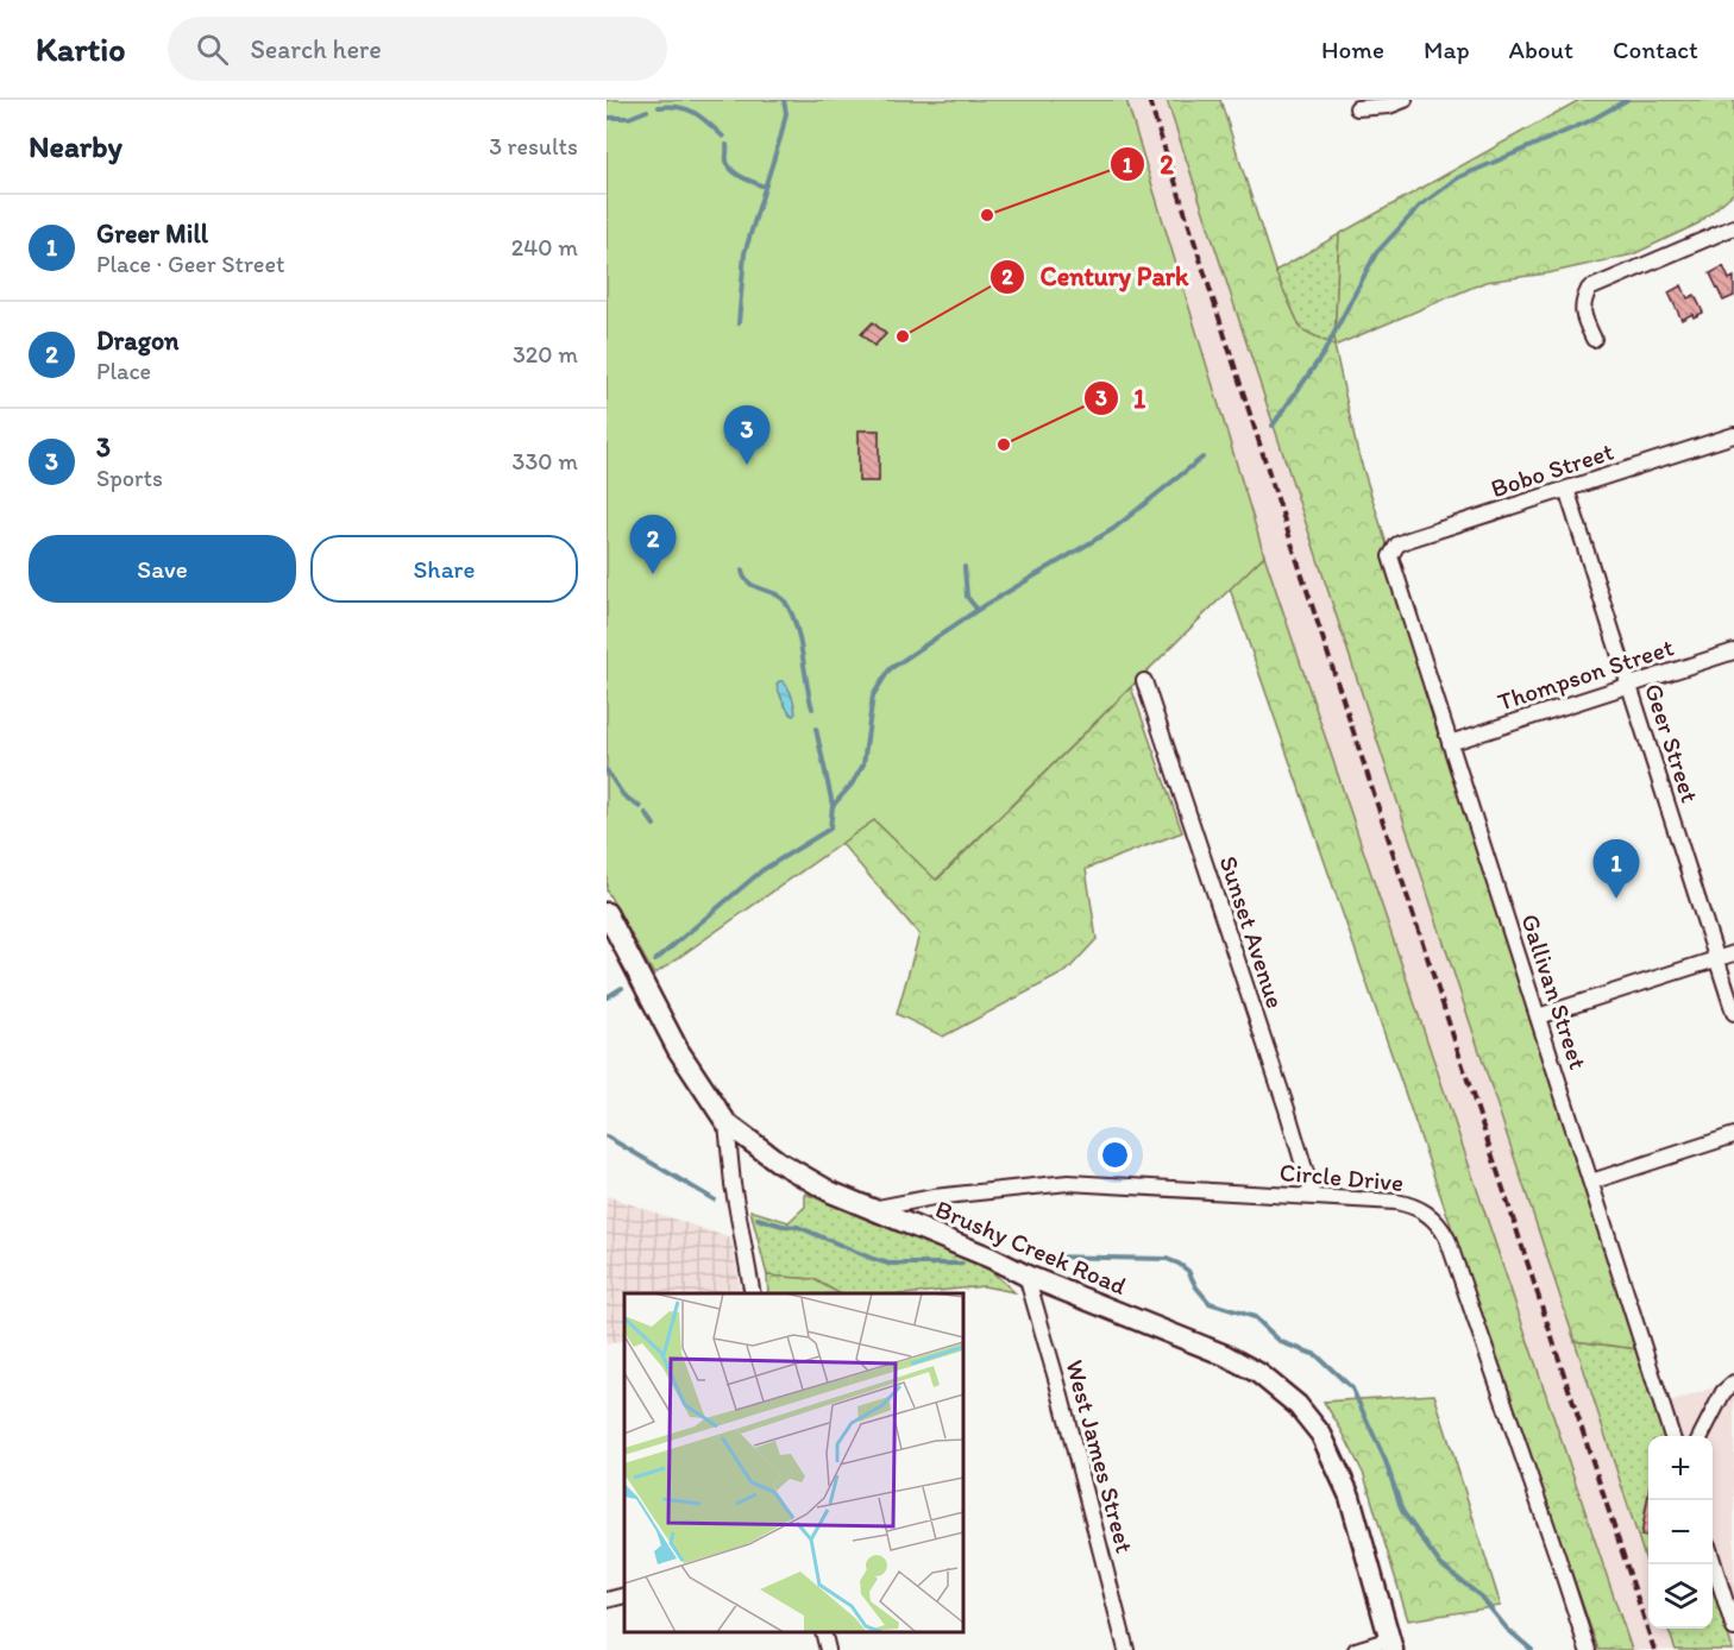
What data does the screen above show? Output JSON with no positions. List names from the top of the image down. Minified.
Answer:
{"streets":{"street":["Bobo Street","Thompson Street","Geer Street","Sunset Avenue","Gallivan Street","Circle Drive","Brushy Creek Road","West James Street"]},"crossings":[["Bobo Street","Geer Street"],["Bobo Street","Gallivan Street"],["Thompson Street","Geer Street"],["Thompson Street","Gallivan Street"],["Sunset Avenue","Circle Drive"],["Circle Drive","Brushy Creek Road"],["Brushy Creek Road","West James Street"]],"places":["2","Century Park","1"],"page":{"header":"Kartio","search":"Search here","nav":["Home","Map","About","Contact"],"heading":["Nearby","3 results"],"list":[{"mark":"1","name":"Greer Mill","note":"Place · Geer Street","value":"240 m"},{"mark":"2","name":"Dragon","note":"Place","value":"320 m"},{"mark":"3","name":"3","note":"Sports","value":"330 m"}],"pins":["3","2","1"],"buttons":["Save","Share"],"map_buttons":["+","−"]}}
